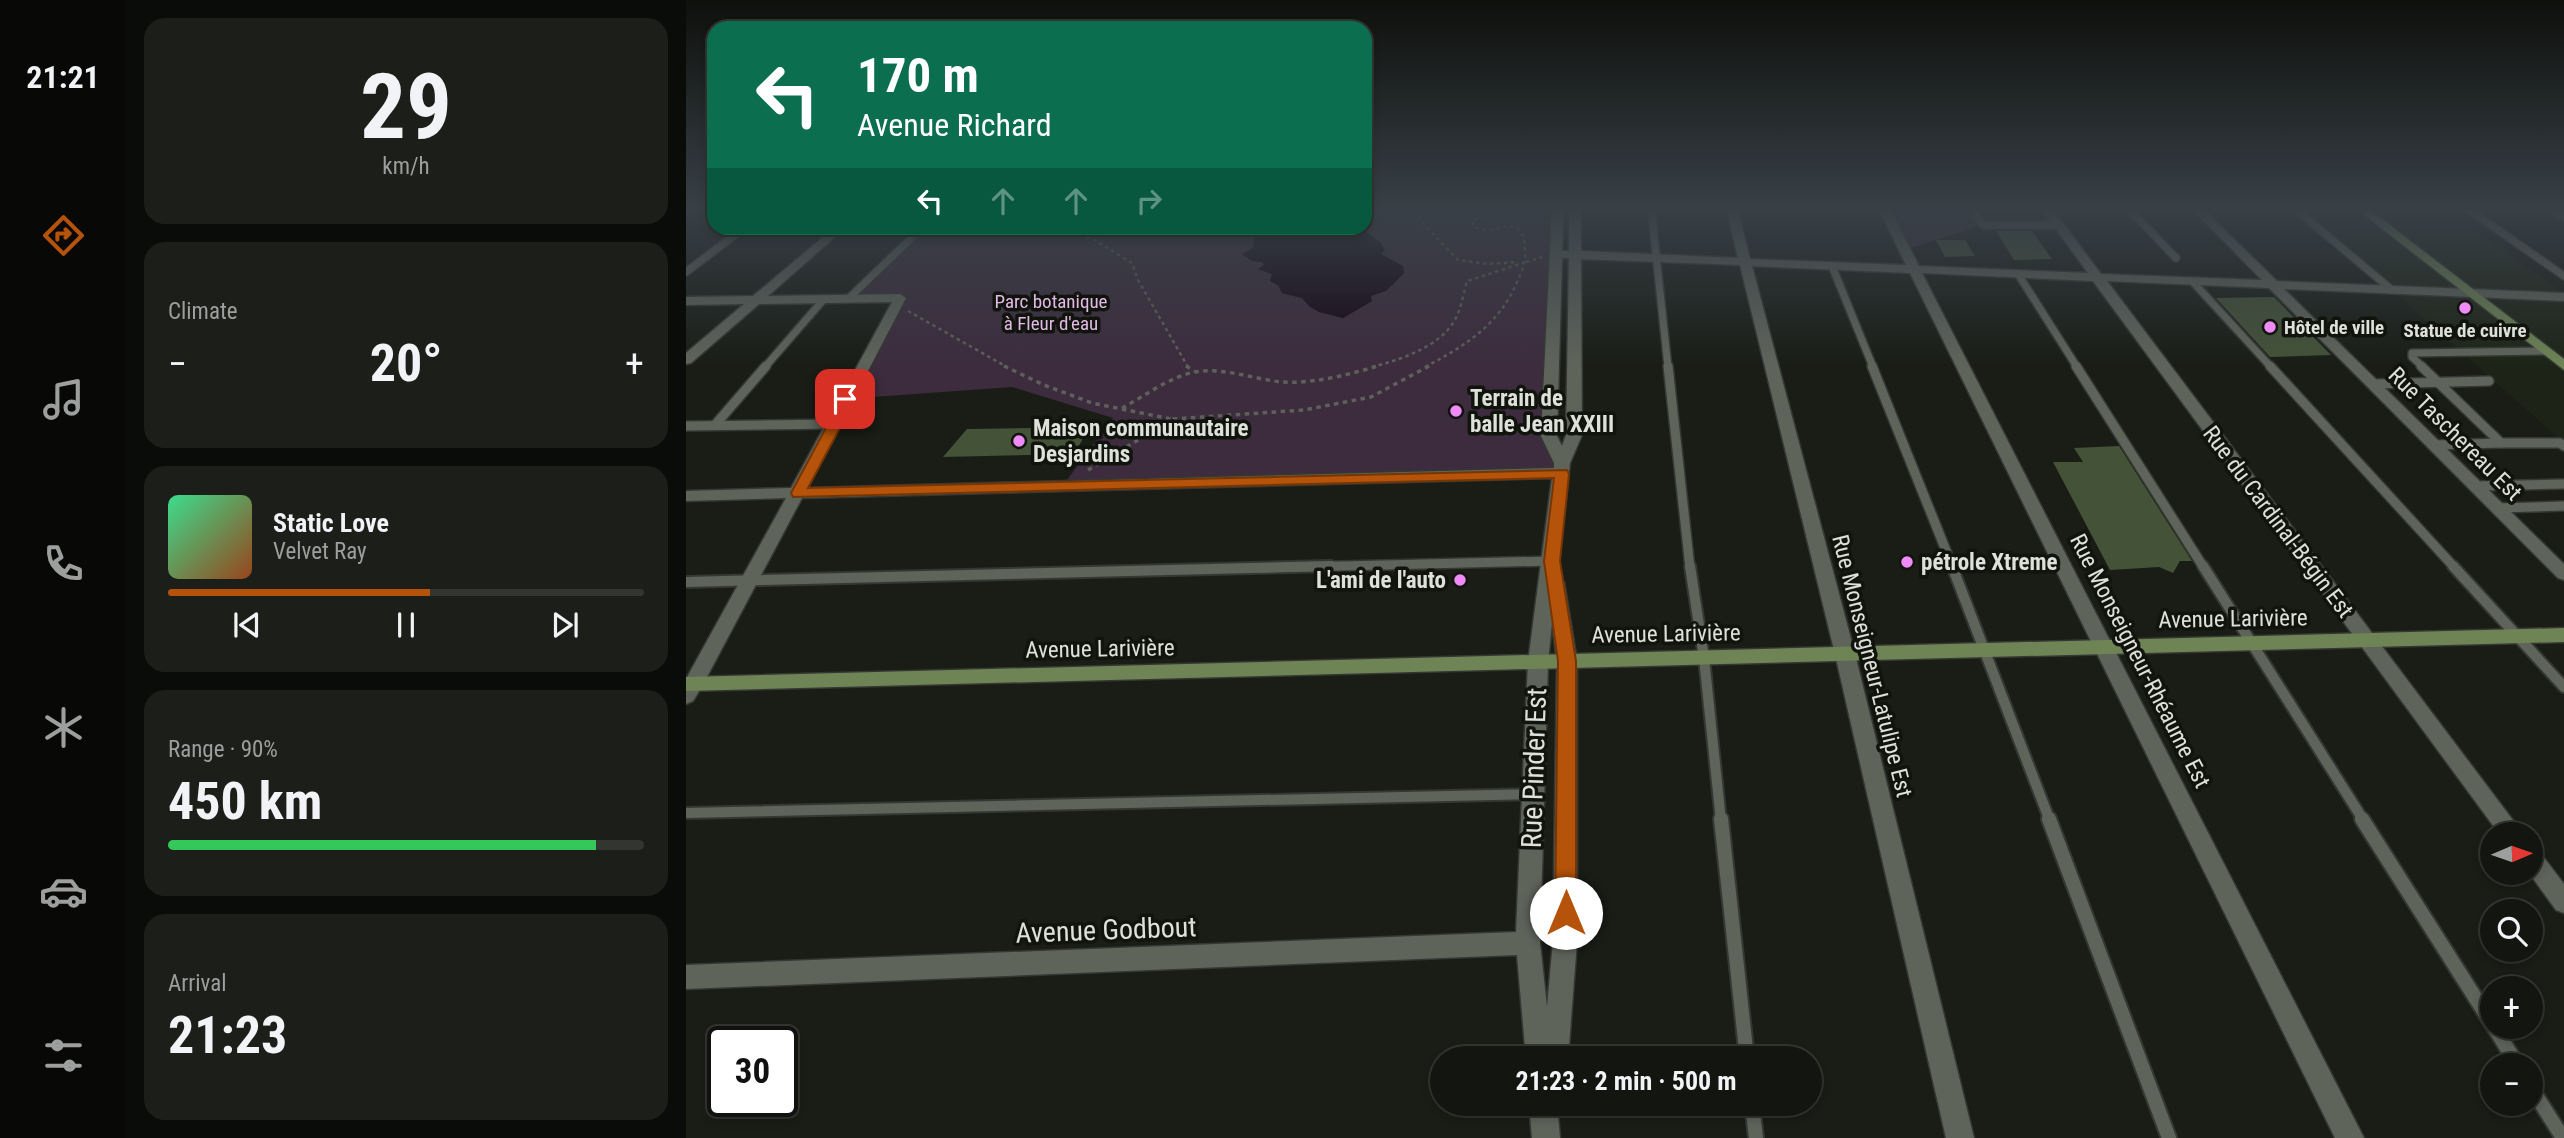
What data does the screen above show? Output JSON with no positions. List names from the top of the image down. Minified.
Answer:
{"streets":{"main road":["Avenue Larivière"],"street":["Rue Taschereau Est","Rue du Cardinal-Bégin Est","Rue Monseigneur-Rhéaume Est","Rue Monseigneur-Latulipe Est","Rue Pinder Est","Avenue Godbout"]},"crossings":[["Rue du Cardinal-Bégin Est","Avenue Larivière"],["Avenue Larivière","Rue Monseigneur-Rhéaume Est"],["Avenue Larivière","Rue Monseigneur-Latulipe Est"],["Avenue Larivière","Rue Pinder Est"],["Rue Pinder Est","Avenue Godbout"]],"parks":["Parc botanique à Fleur d'eau"],"places":["Statue de cuivre","Hôtel de ville","Terrain de balle Jean XXIII","Maison communautaire Desjardins","pétrole Xtreme","L'ami de l'auto"],"north":"right","page":{"tabs":"21:21","tile":[["29","km/h"],"Climate",["Range · 90%","450 km"],["Arrival","21:23"]],"turn":["170 m","Avenue Richard"],"heat":["−","20°","+"],"song":["Static Love","Velvet Ray"],"map_buttons":["+","−"],"limit":"30","trip":"21:23 · 2 min · 500 m"}}
